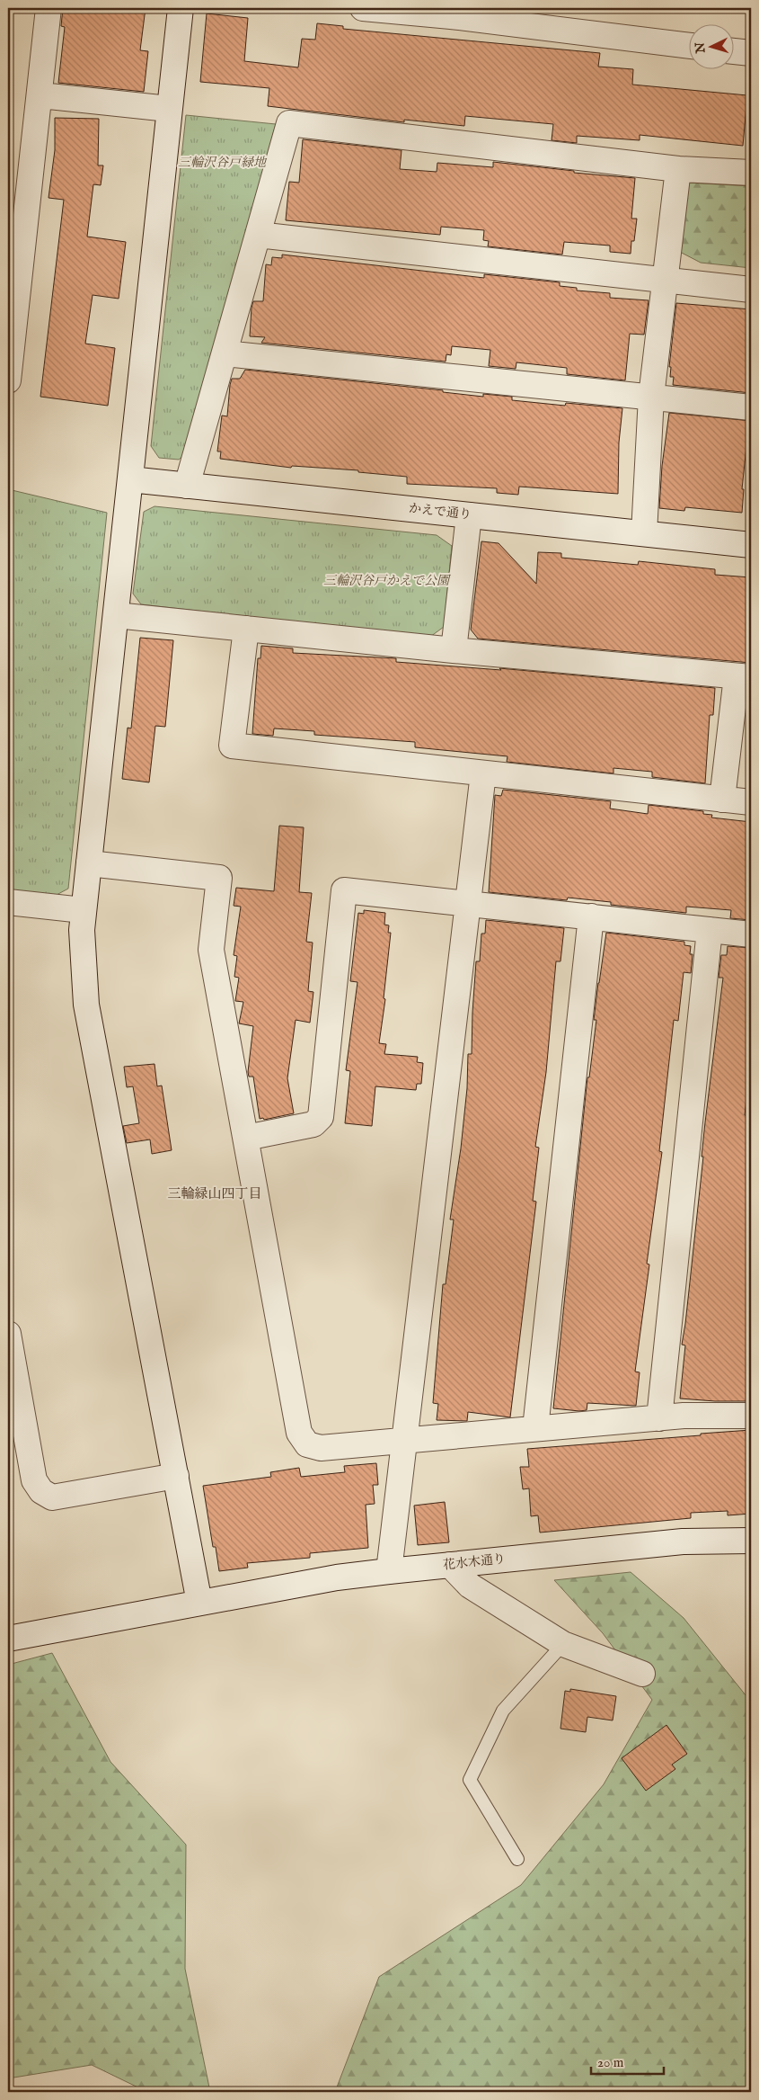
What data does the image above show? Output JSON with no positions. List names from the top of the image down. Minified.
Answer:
{"streets":{"street":["かえで通り","花水木通り"]},"districts":["三輪緑山四丁目"],"parks":["三輪沢谷戸緑地","三輪沢谷戸かえで公園"],"scale_bar":"20 m","north":"left"}
